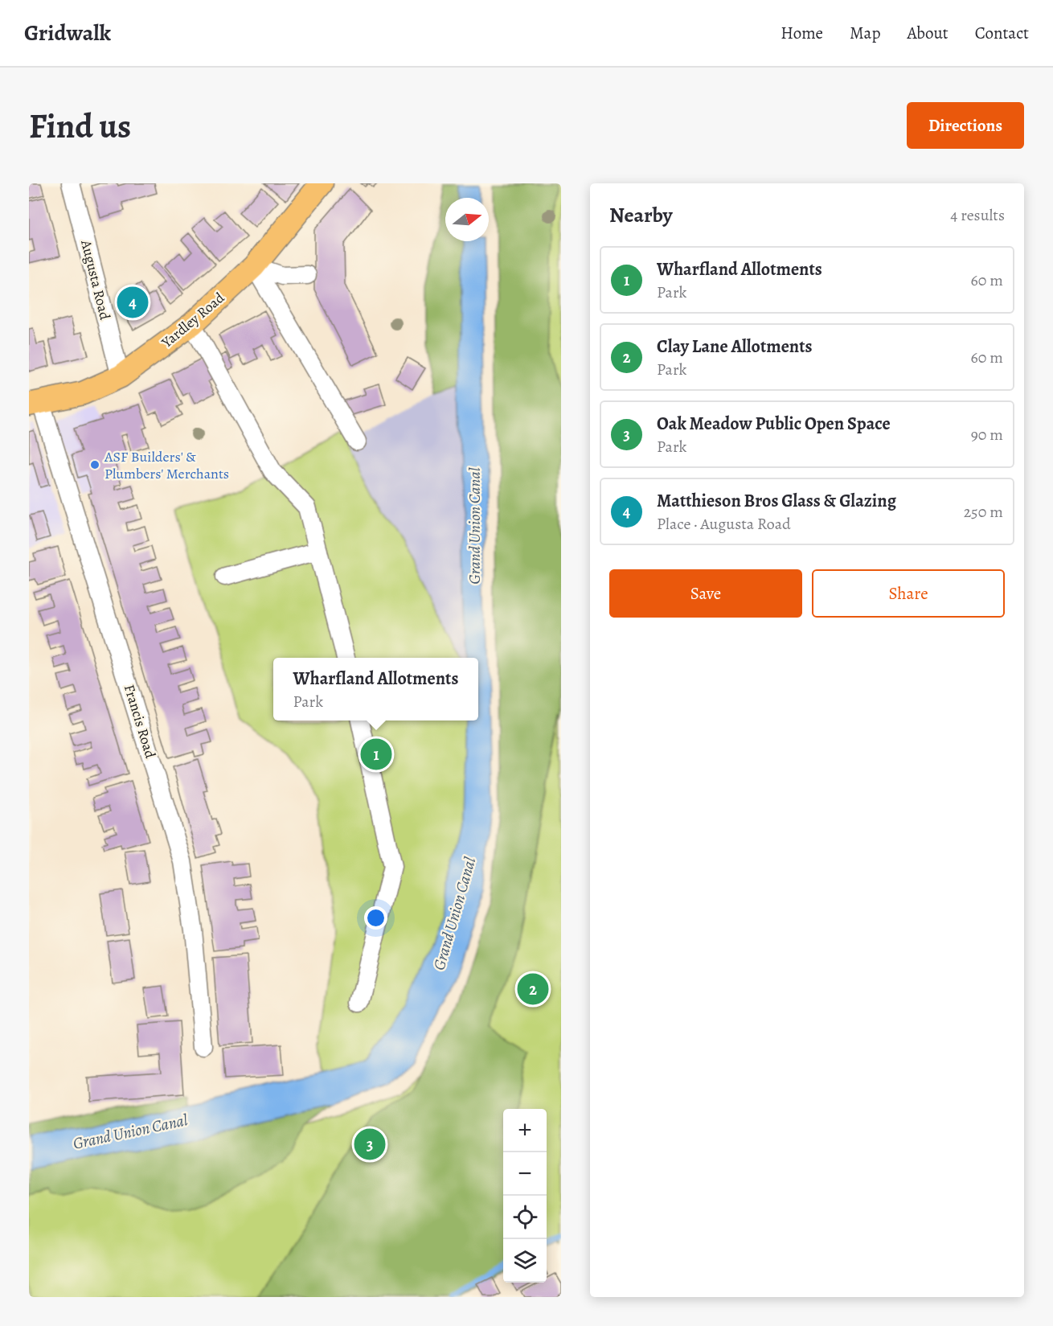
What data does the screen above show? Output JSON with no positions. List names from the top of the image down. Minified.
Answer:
{"streets":{"main road":["Yardley Road"],"street":["Augusta Road","Francis Road"]},"crossings":[["Augusta Road","Yardley Road"],["Yardley Road","Francis Road"]],"water":["Grand Union Canal"],"places":["ASF Builders' & Plumbers' Merchants"],"north":"right","page":{"header":"Gridwalk","nav":["Home","Map","About","Contact"],"buttons":["Directions",["Save","Share"]],"title":"Find us","heading":["Nearby","4 results"],"list":[{"mark":"1","name":"Wharfland Allotments","note":"Park","value":"60 m"},{"mark":"2","name":"Clay Lane Allotments","note":"Park","value":"60 m"},{"mark":"3","name":"Oak Meadow Public Open Space","note":"Park","value":"90 m"},{"mark":"4","name":"Matthieson Bros Glass & Glazing","note":"Place · Augusta Road","value":"250 m"}],"pins":["4","1","2","3"],"popup":["Wharfland Allotments","Park"],"map_buttons":["+","−"]}}
